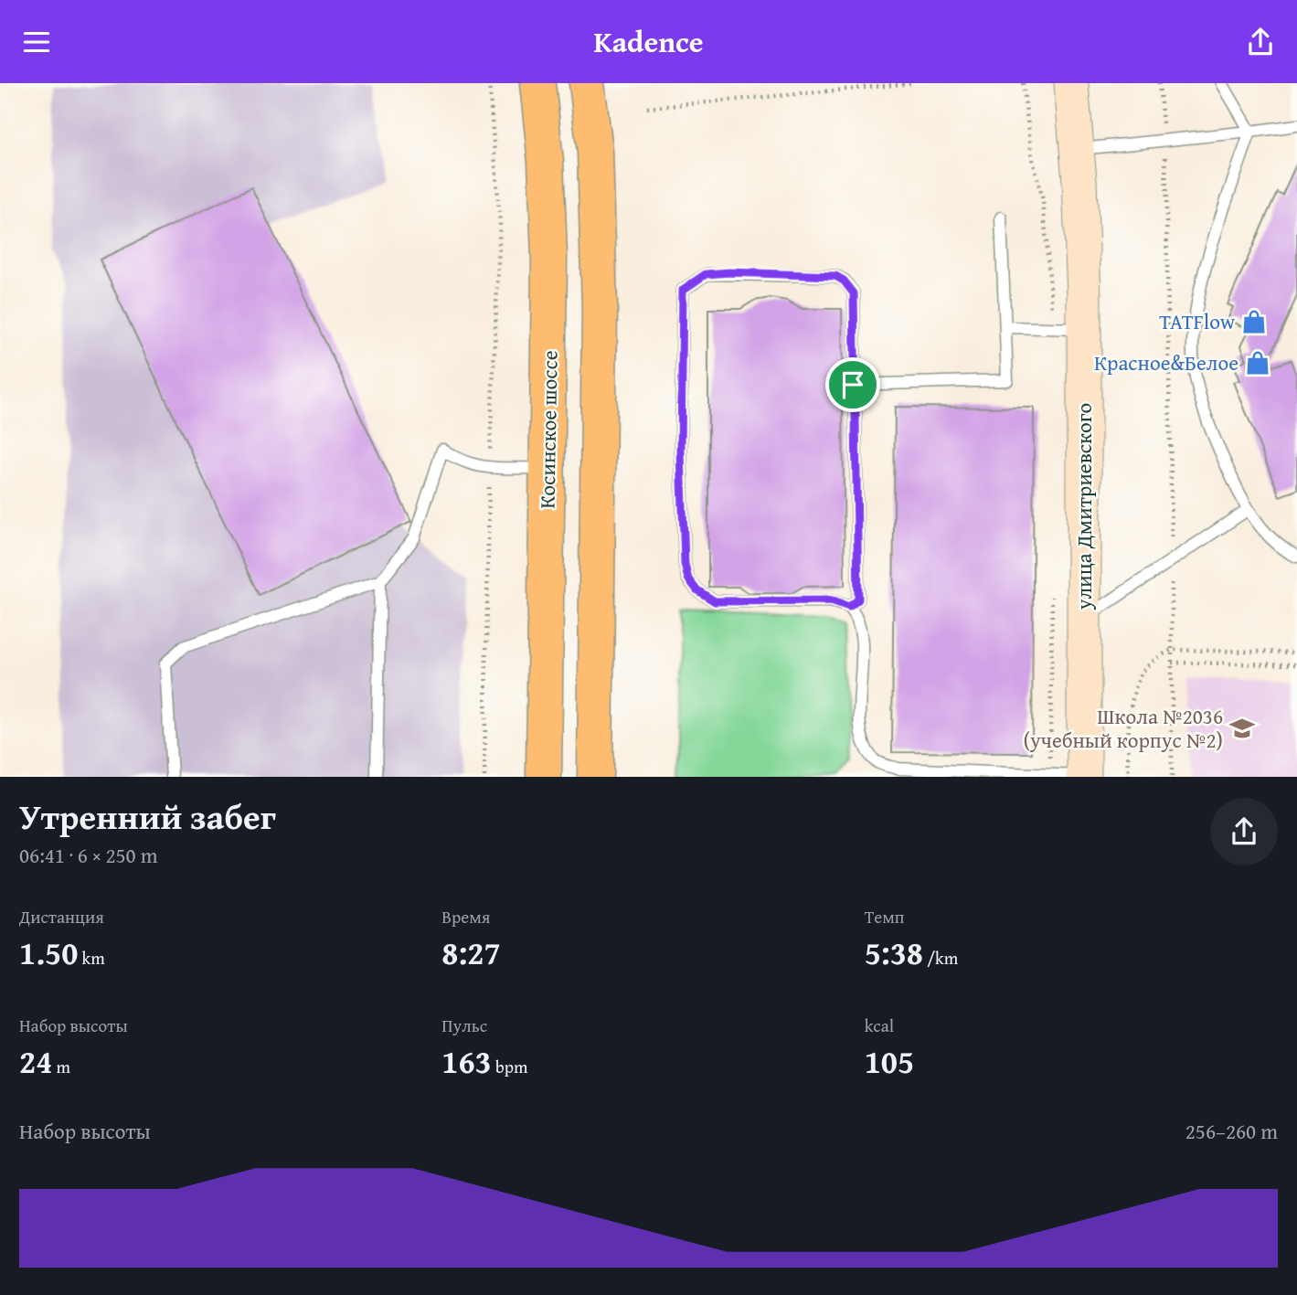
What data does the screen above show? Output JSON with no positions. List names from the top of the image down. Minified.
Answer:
{"streets":{"highway":["Косинское шоссе"],"street":["улица Дмитриевского"]},"places":{"shop":["TATFlow","Красное&Белое"],"school or university":["Школа №2036 (учебный корпус №2)"]},"page":{"header":"Kadence","heading":["Утренний забег","06:41 · 6 × 250 m"],"stats":[["Дистанция","1.50 km"],["Время","8:27"],["Темп","5:38 /km"],["Набор высоты","24 m"],["Пульс","163 bpm"],["kcal","105"]],"chart":["Набор высоты","256–260 m"]}}
